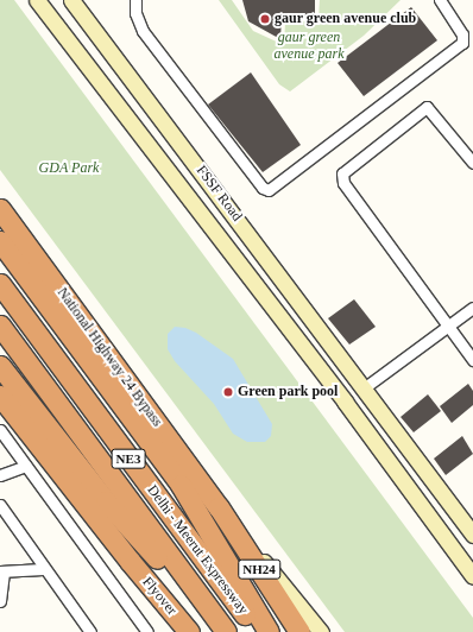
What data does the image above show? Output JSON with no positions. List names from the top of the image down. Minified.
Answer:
{"streets":{"highway":["National Highway 24 Bypass","NE3","Delhi - Meerut Expressway","NH24","Flyover"],"street":["FSSF Road"]},"crossings":[["National Highway 24 Bypass","NH24"]],"parks":["gaur green avenue park","GDA Park"],"places":["gaur green avenue club","Green park pool"]}
